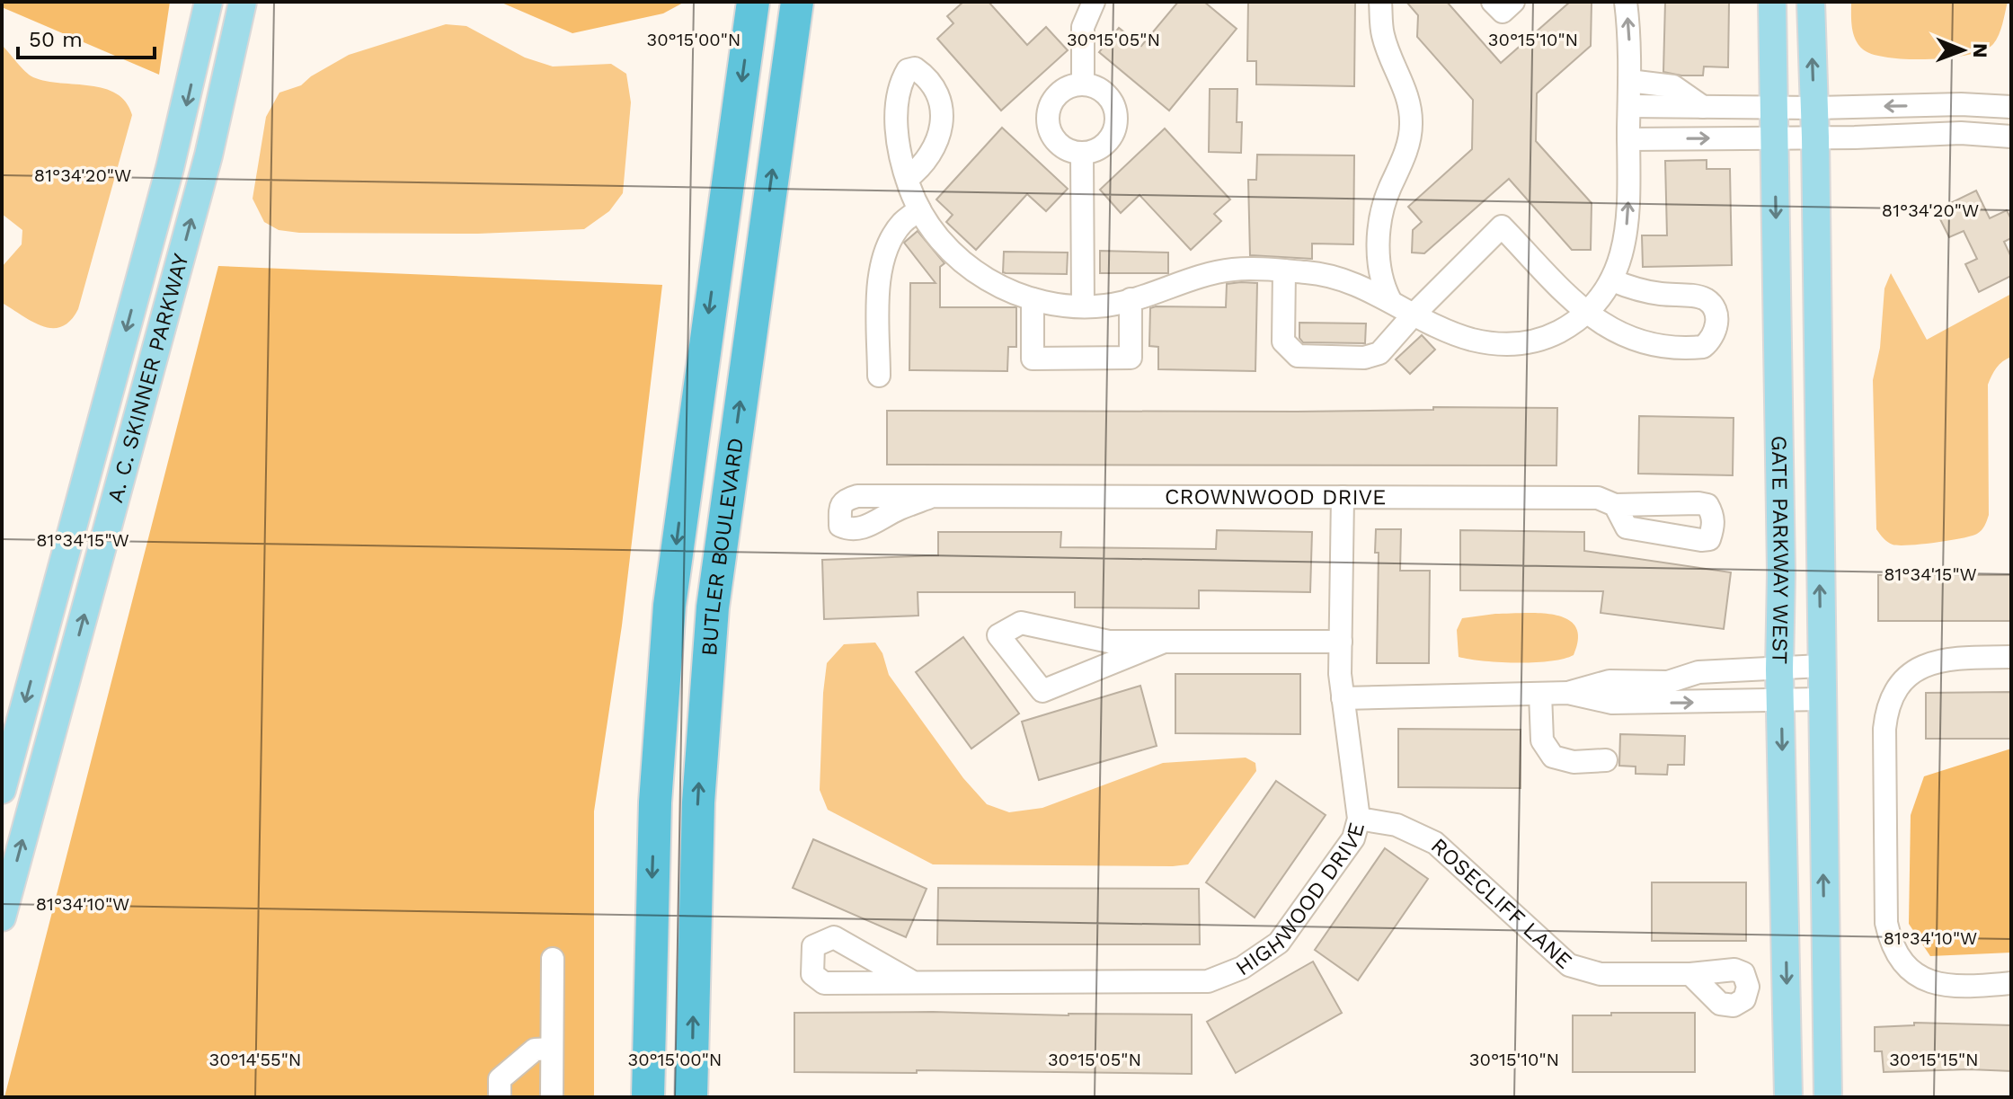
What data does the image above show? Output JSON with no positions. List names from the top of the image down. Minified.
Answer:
{"streets":{"highway":["BUTLER BOULEVARD"],"main road":["A. C. SKINNER PARKWAY","GATE PARKWAY WEST"],"street":["CROWNWOOD DRIVE","HIGHWOOD DRIVE","ROSECLIFF LANE"]},"crossings":[["CROWNWOOD DRIVE","HIGHWOOD DRIVE"],["HIGHWOOD DRIVE","ROSECLIFF LANE"]],"scale_bar":"50 m","north":"right","coordinates":["30°15'00\"N","30°15'05\"N","30°15'10\"N","81°34'20\"W","81°34'15\"W","81°34'10\"W","30°14'55\"N","30°15'15\"N"]}
